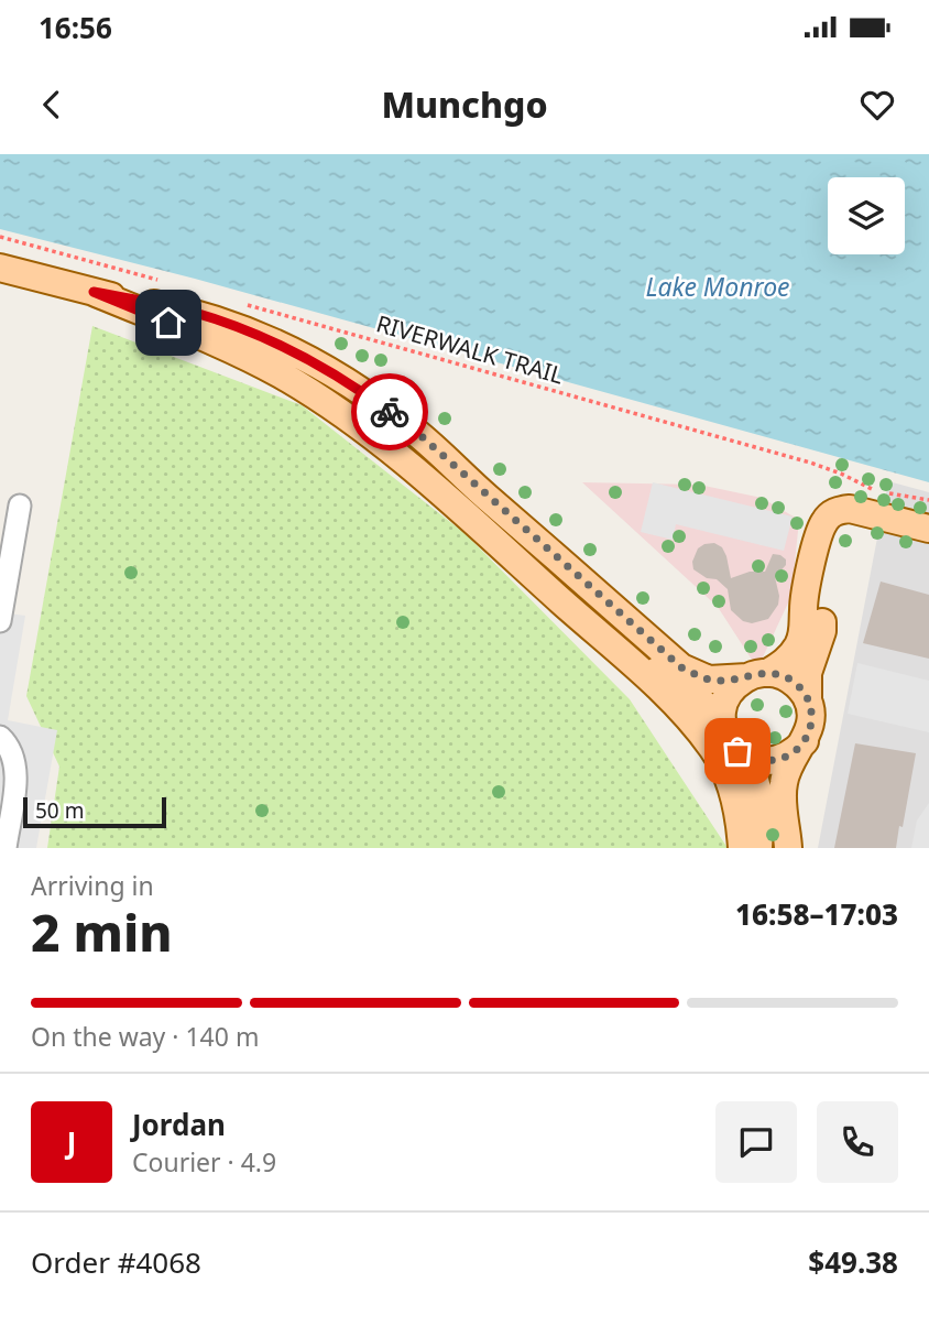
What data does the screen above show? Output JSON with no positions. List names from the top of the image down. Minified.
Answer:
{"streets":{"path":["RIVERWALK TRAIL"]},"water":["Lake Monroe"],"scale_bar":"50 m","page":{"status":"16:56","header":"Munchgo","scale":"50 m","heading":["2 min","Arriving in","16:58–17:03"],"panel":["Jordan","Courier · 4.9","Order #4068","$49.38"],"bar":"On the way · 140 m","round":"J"}}
